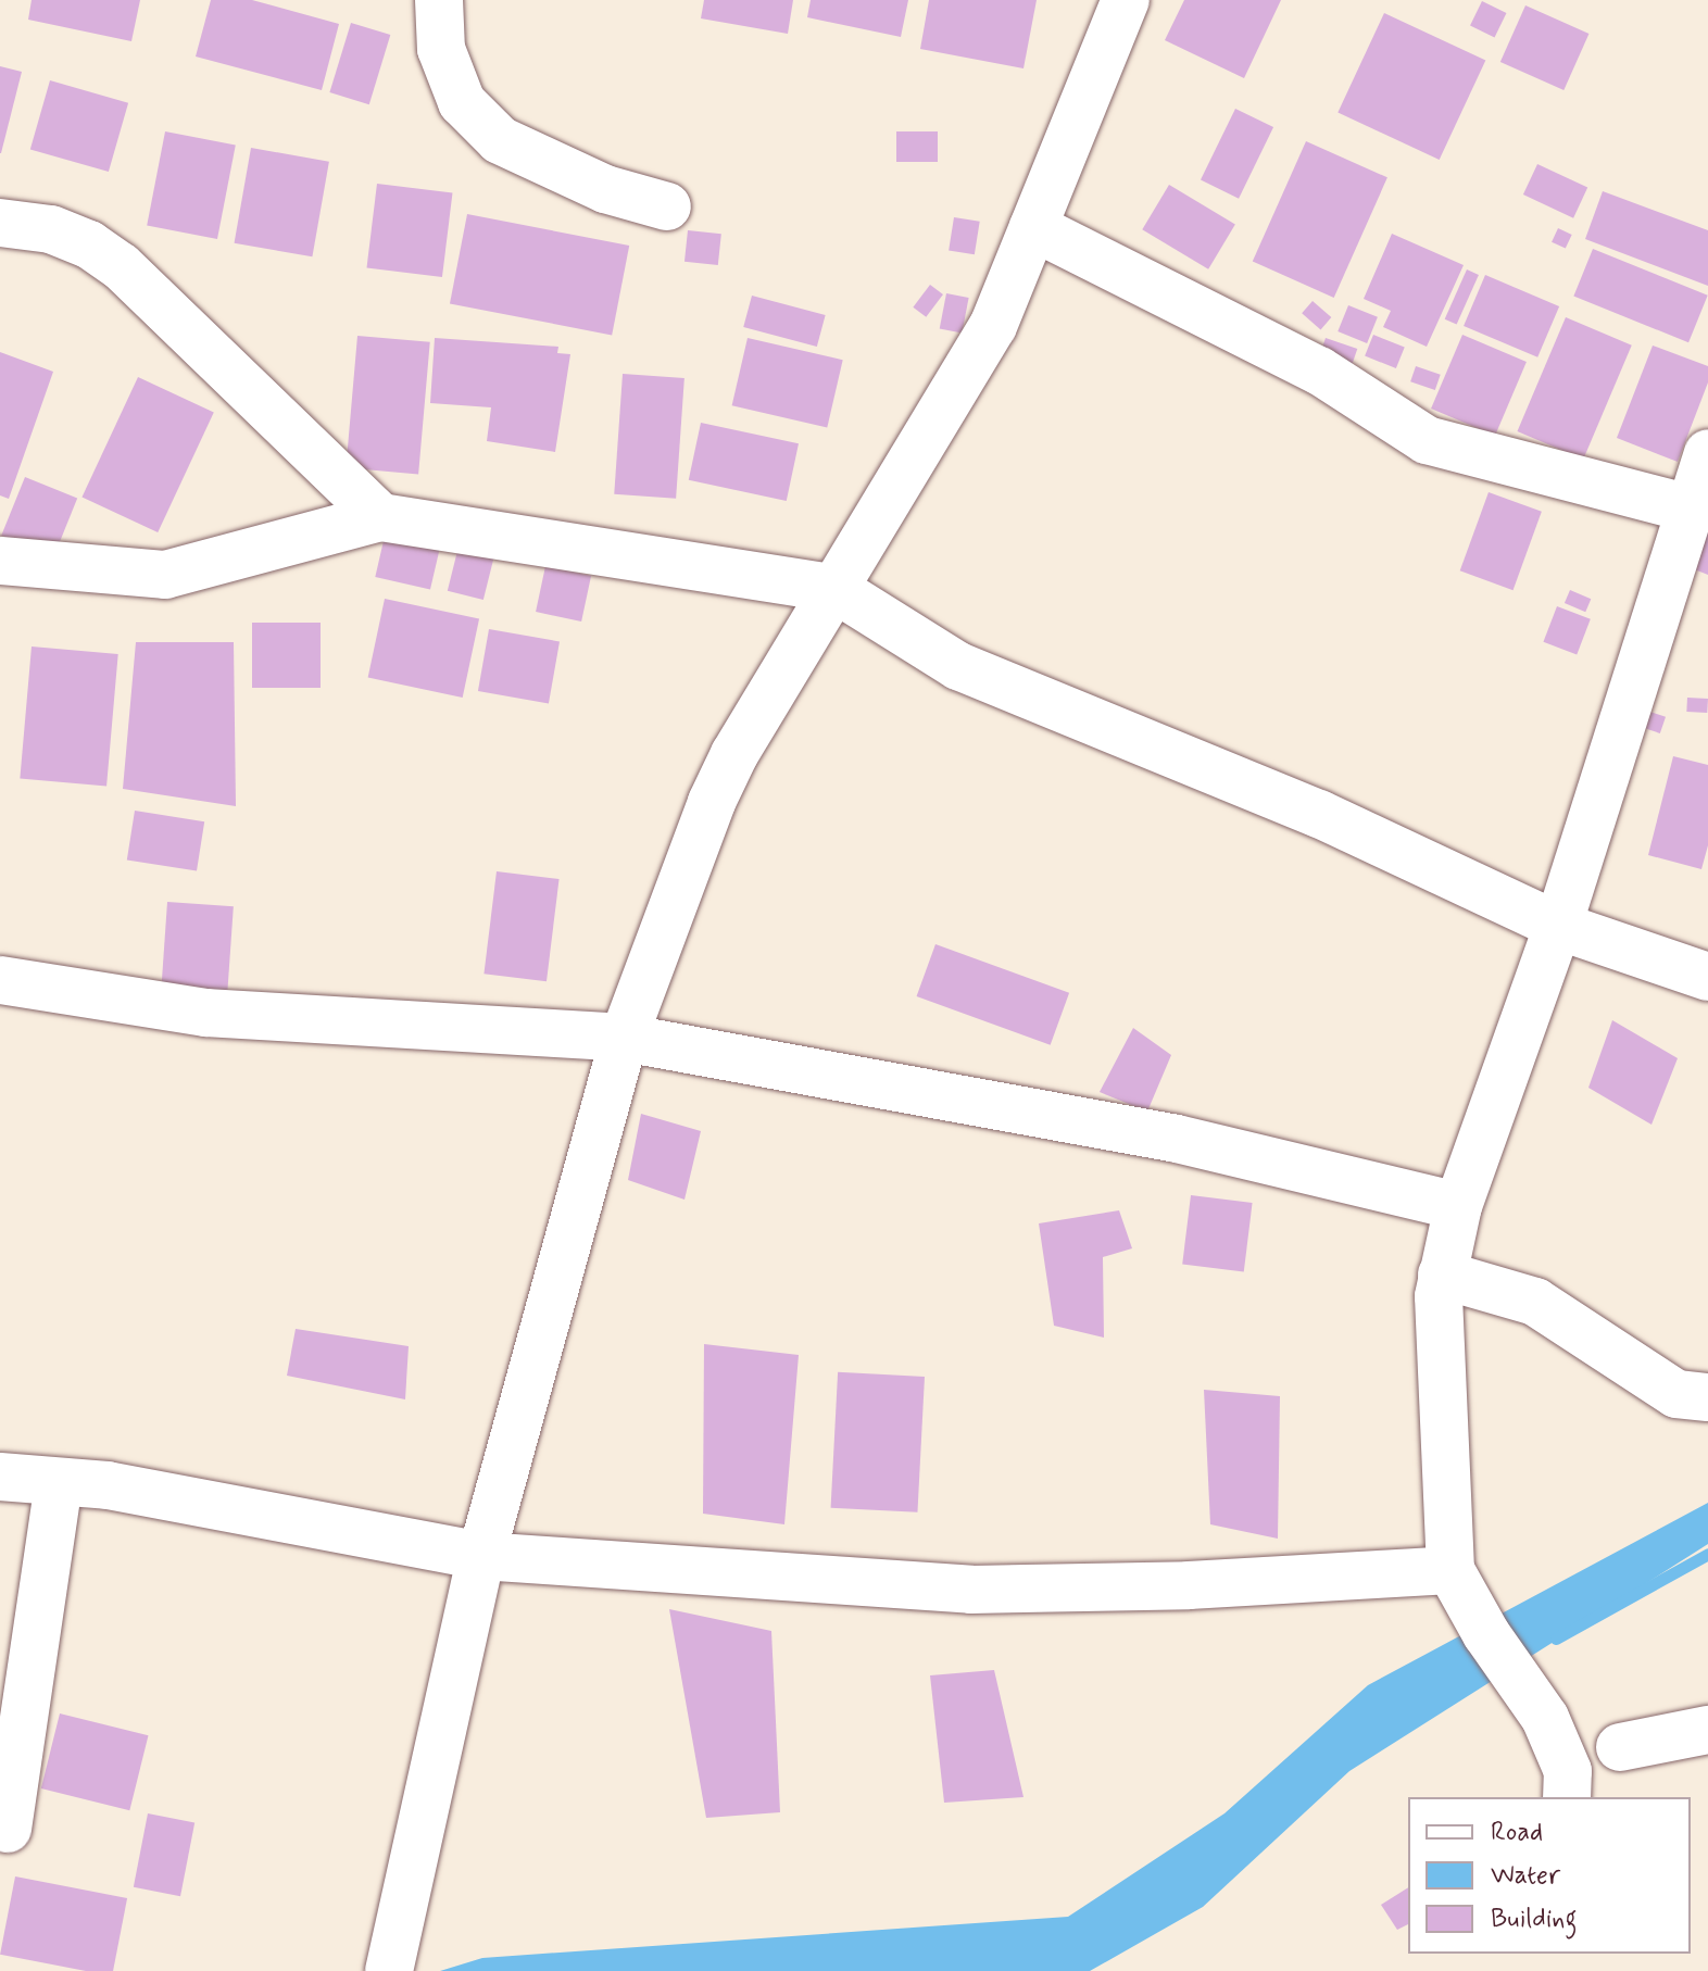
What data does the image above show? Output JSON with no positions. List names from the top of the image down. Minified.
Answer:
{"legend":["Road","Water","Building"]}
